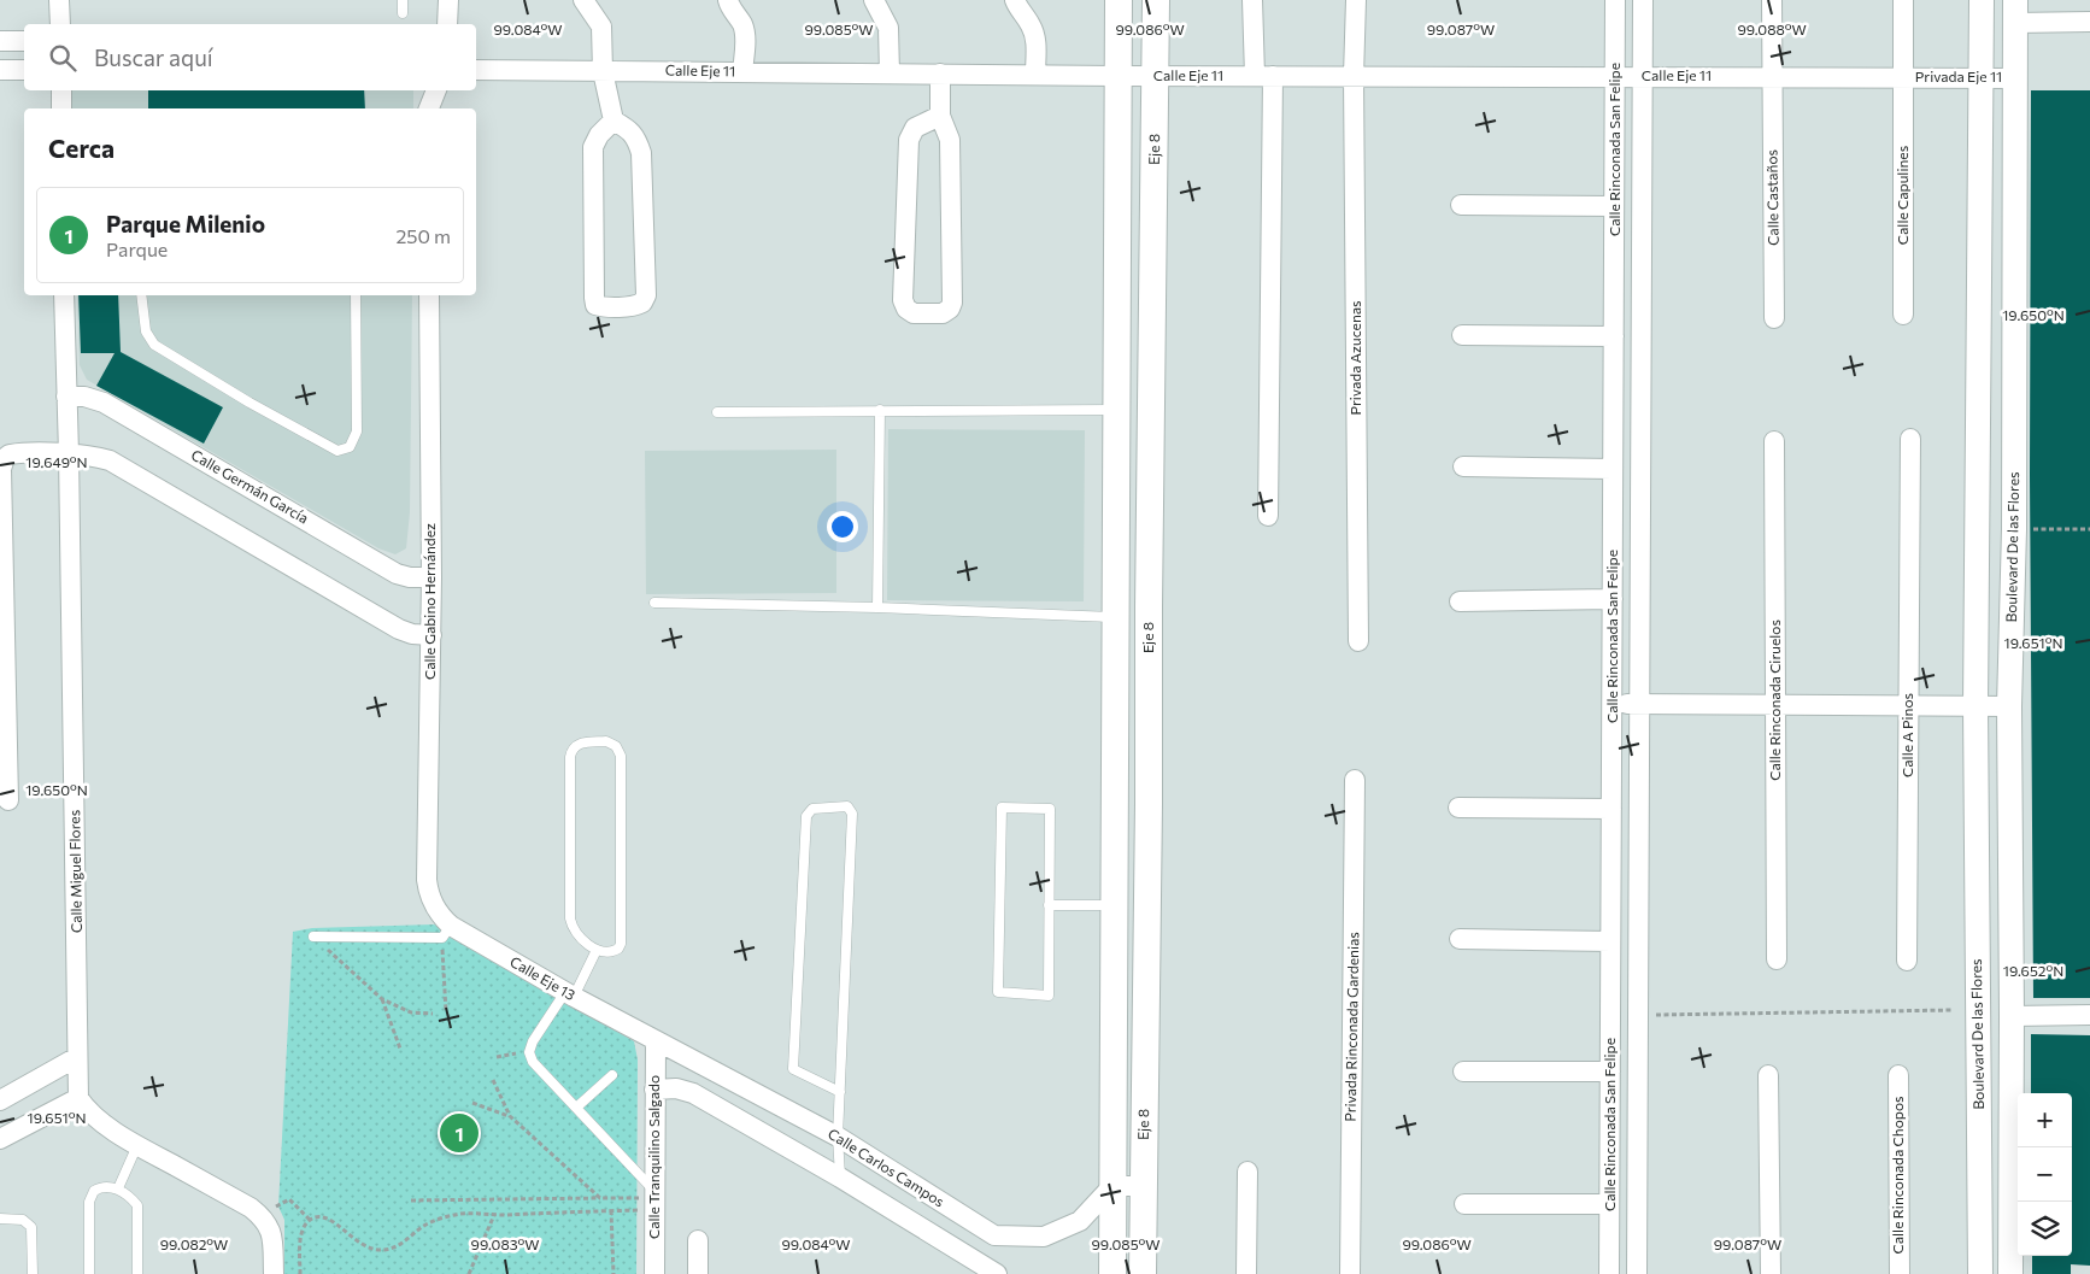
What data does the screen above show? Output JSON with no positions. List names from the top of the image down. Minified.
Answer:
{"streets":{"main road":["Eje 8"],"street":["Calle Eje 11","Privada Eje 11","Calle Rinconada San Felipe","Calle Capulines","Calle Castaños","Privada Azucenas","Calle Germán García","Boulevard De las Flores","Calle Gabino Hernández","Calle Rinconada Ciruelos","Calle A Pinos","Calle Miguel Flores","Calle Eje 13","Privada Rinconada Gardenias","Calle Tranquilino Salgado","Calle Carlos Campos","Calle Rinconada Chopos"]},"crossings":[["Calle Eje 11","Privada Eje 11"],["Calle Eje 11","Eje 8"],["Calle Eje 11","Calle Rinconada San Felipe"],["Calle Eje 11","Calle Capulines"],["Calle Eje 11","Calle Castaños"],["Calle Eje 11","Privada Azucenas"],["Privada Eje 11","Calle Capulines"],["Privada Eje 11","Boulevard De las Flores"],["Calle Germán García","Calle Gabino Hernández"],["Calle Germán García","Calle Miguel Flores"],["Calle Gabino Hernández","Calle Eje 13"],["Calle Eje 13","Calle Tranquilino Salgado"],["Calle Eje 13","Calle Carlos Campos"],["Calle Tranquilino Salgado","Calle Carlos Campos"]],"page":{"search":"Buscar aquí","heading":"Cerca","list":[{"mark":"1","name":"Parque Milenio","note":"Parque","value":"250 m"}],"map_buttons":["+","−"],"pins":"1"},"coordinates":["99.084°W","99.085°W","99.086°W","99.087°W","99.088°W","19.650°N","19.649°N","19.651°N","19.652°N","99.082°W","99.083°W"]}
